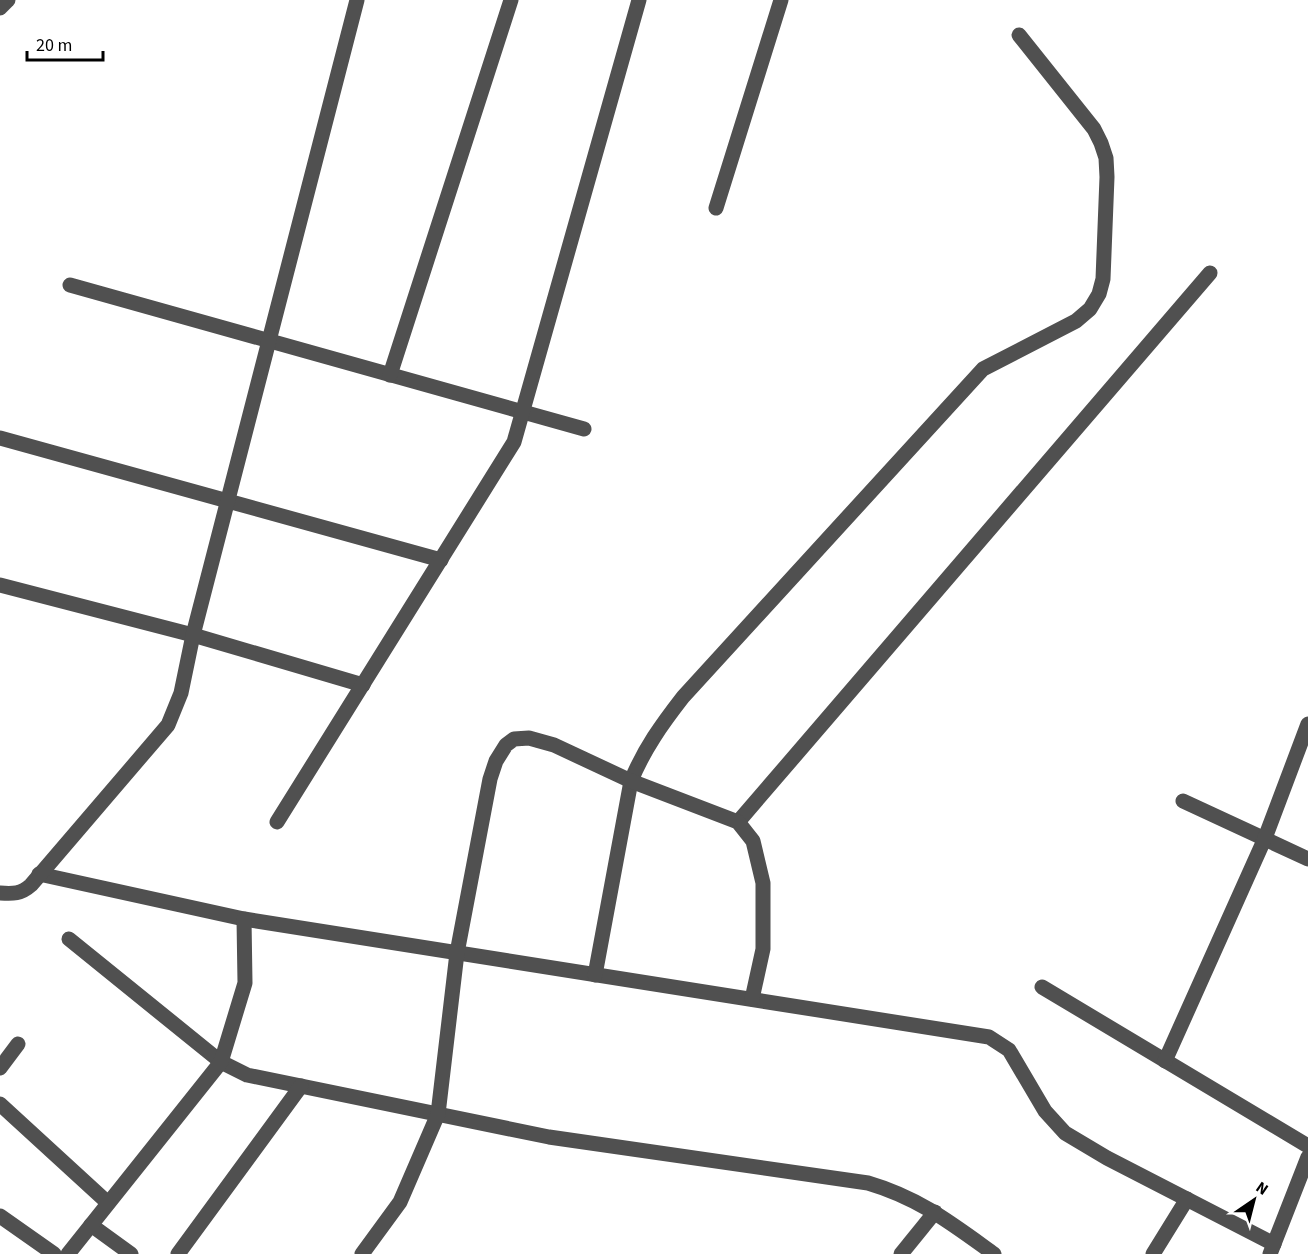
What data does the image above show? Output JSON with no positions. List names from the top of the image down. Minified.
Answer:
{"scale_bar":"20 m","north":"top right"}
